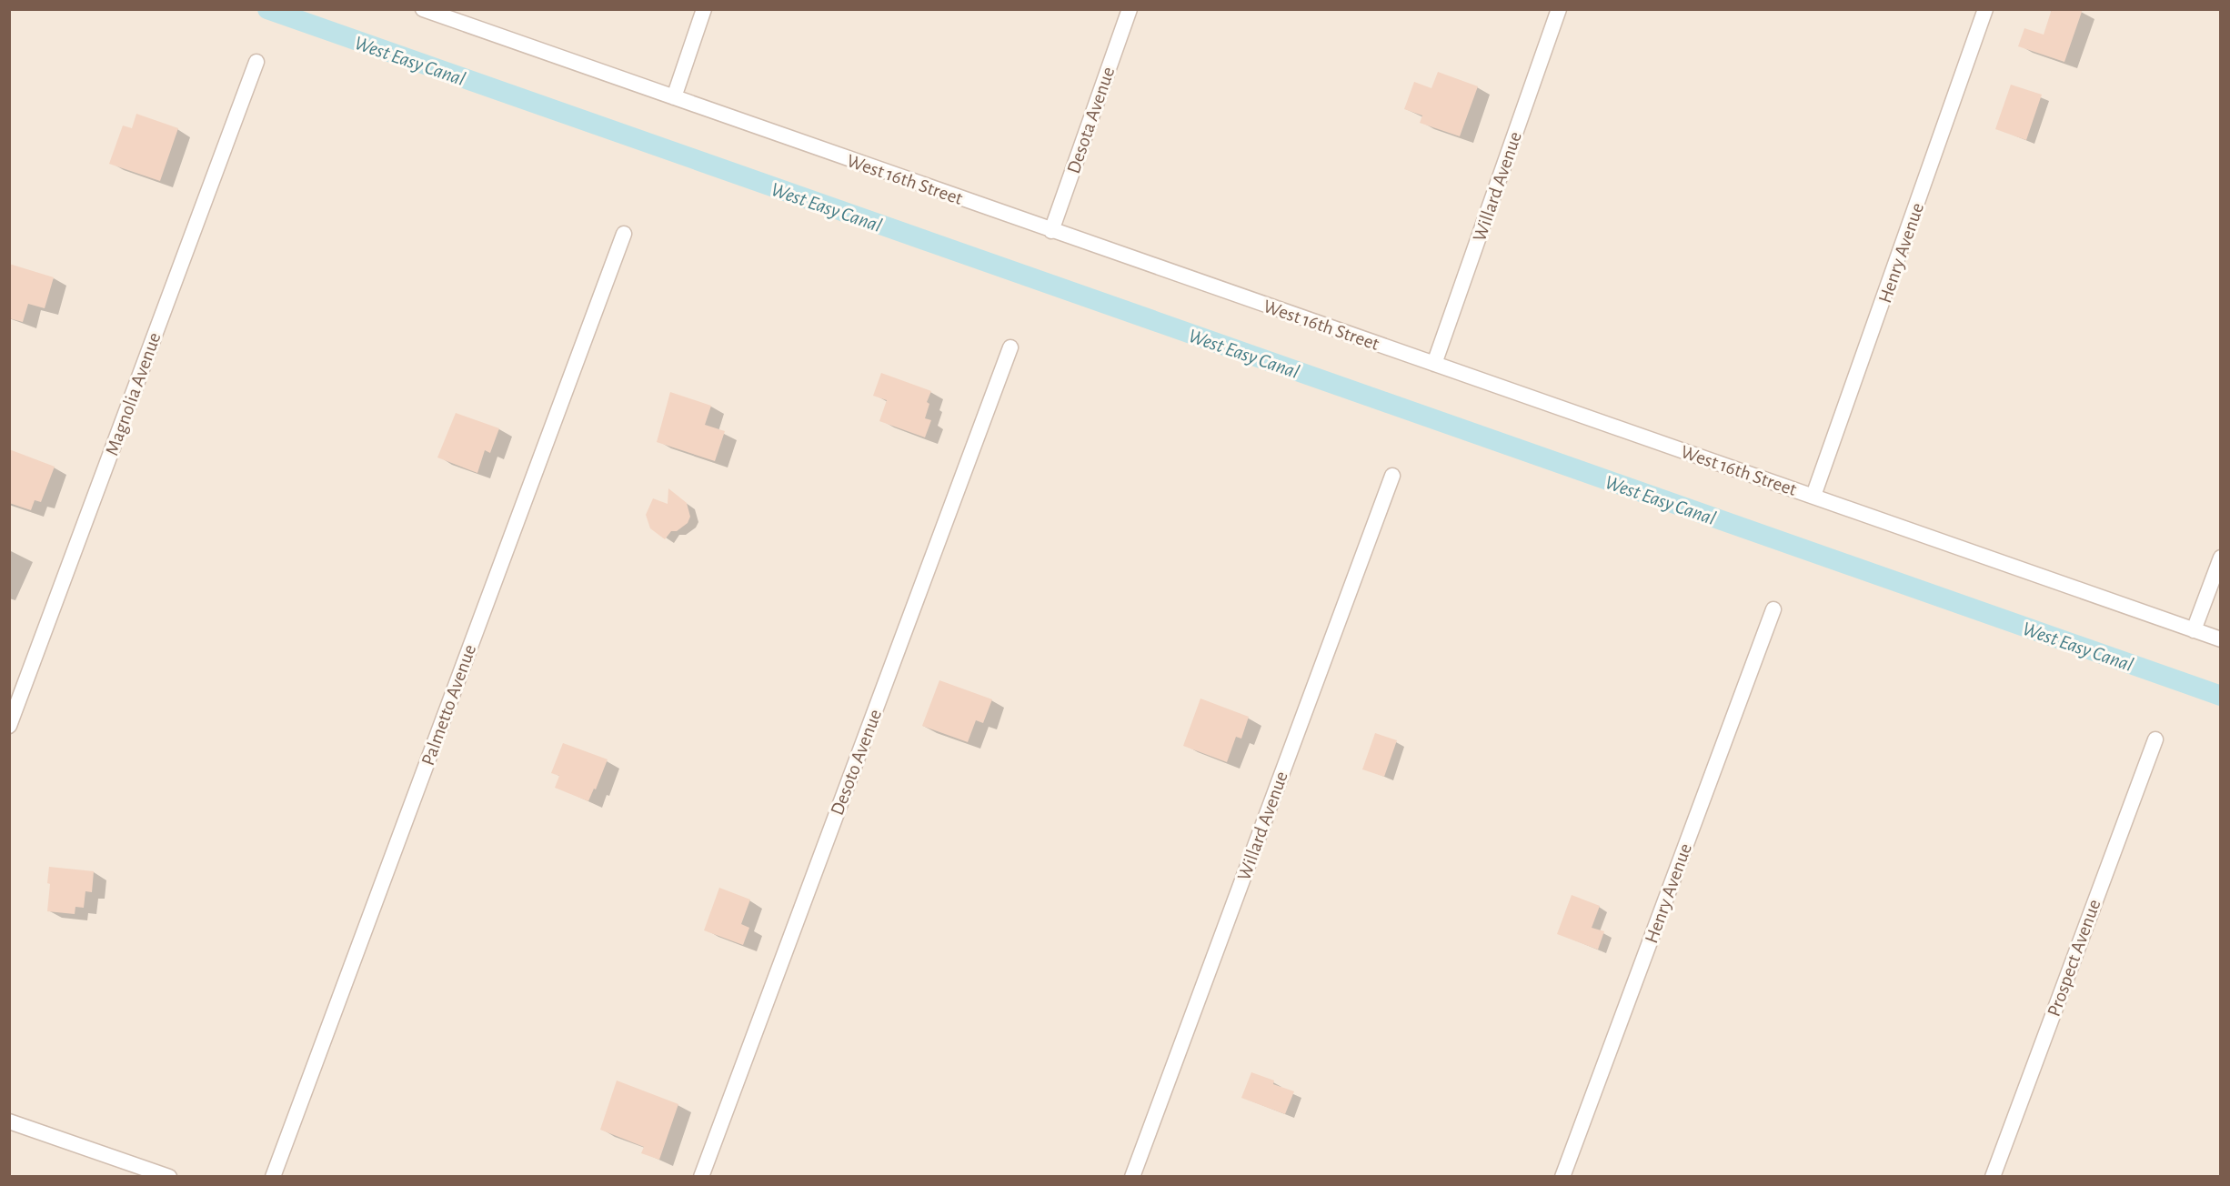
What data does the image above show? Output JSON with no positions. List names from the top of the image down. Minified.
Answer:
{"streets":{"street":["Desota Avenue","West 16th Street","Willard Avenue","Henry Avenue","Magnolia Avenue","Palmetto Avenue","Desoto Avenue","Prospect Avenue"]},"crossings":[["Desota Avenue","West 16th Street"],["West 16th Street","Willard Avenue"],["West 16th Street","Henry Avenue"]],"water":["West Easy Canal"]}
